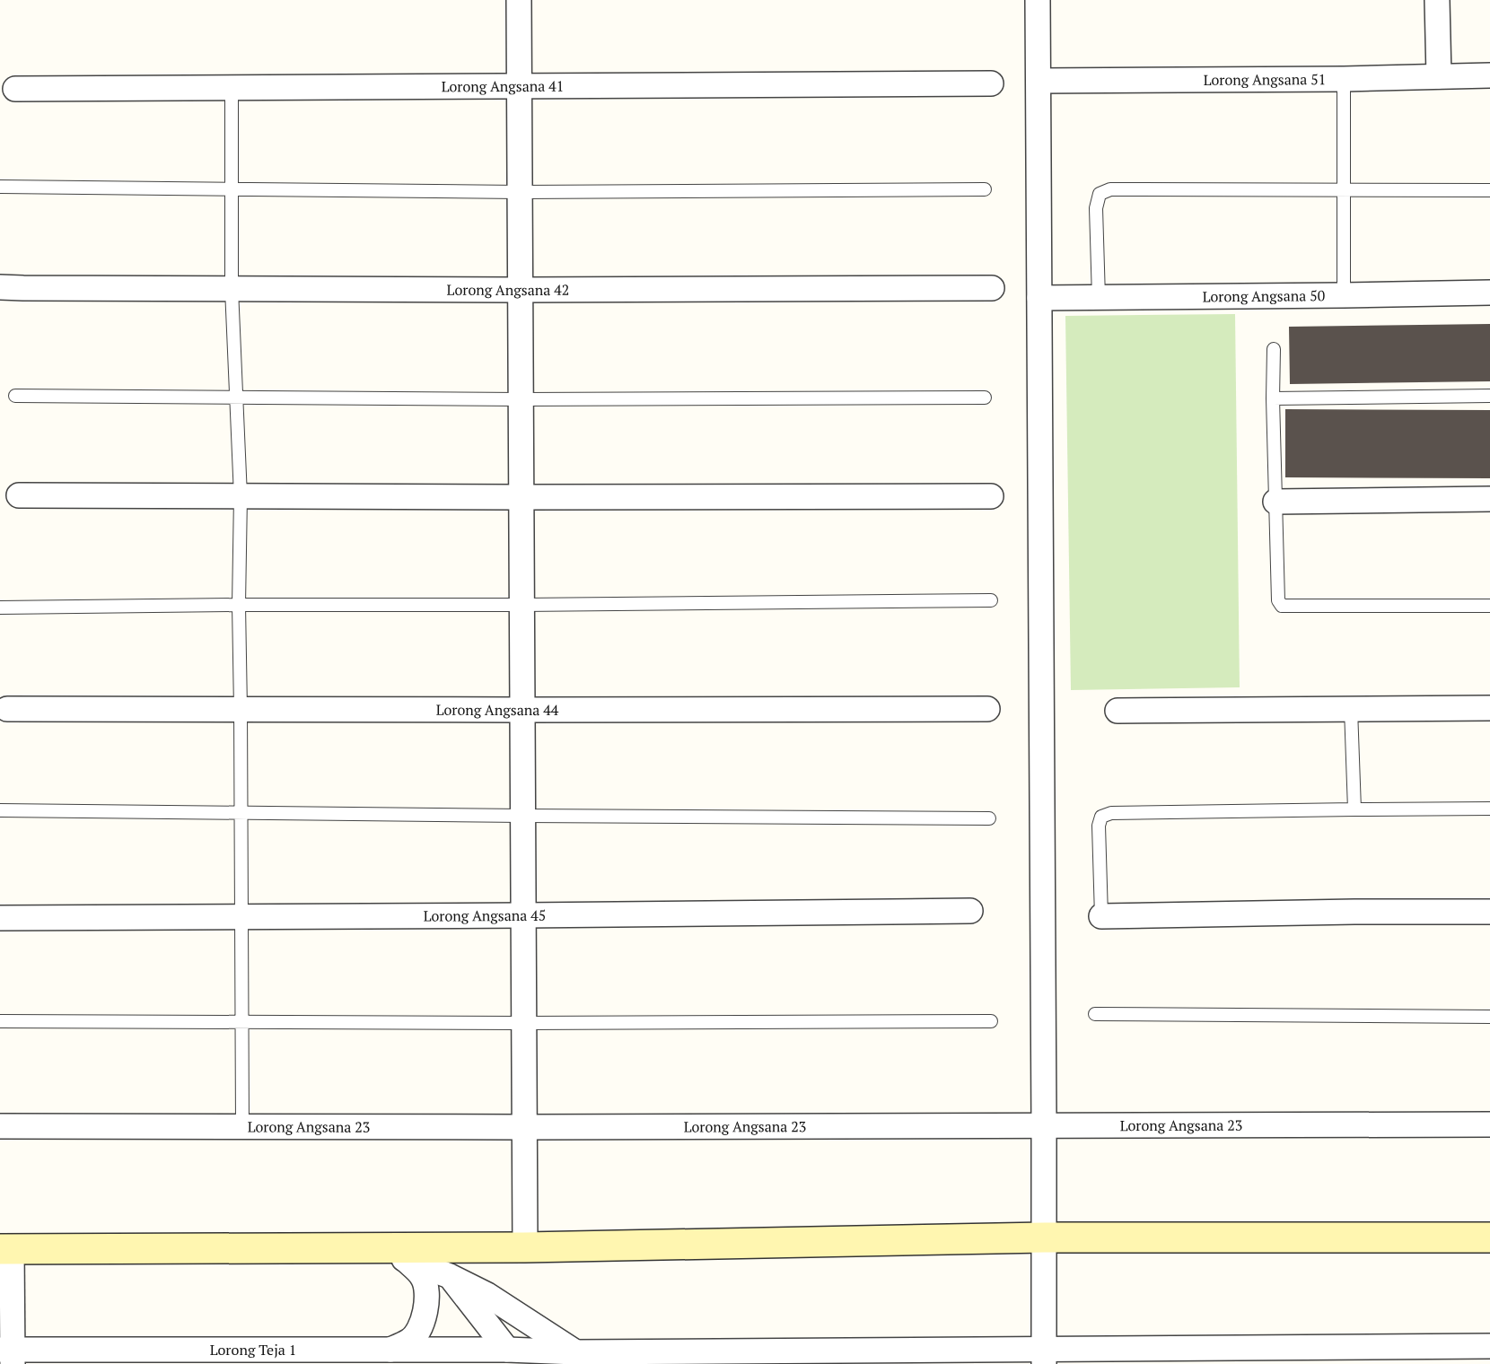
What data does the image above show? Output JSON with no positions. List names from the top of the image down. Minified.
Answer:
{"streets":{"street":["Lorong Angsana 51","Lorong Angsana 41","Lorong Angsana 42","Lorong Angsana 50","Lorong Angsana 44","Lorong Angsana 45","Lorong Angsana 23","Lorong Teja 1"]}}
